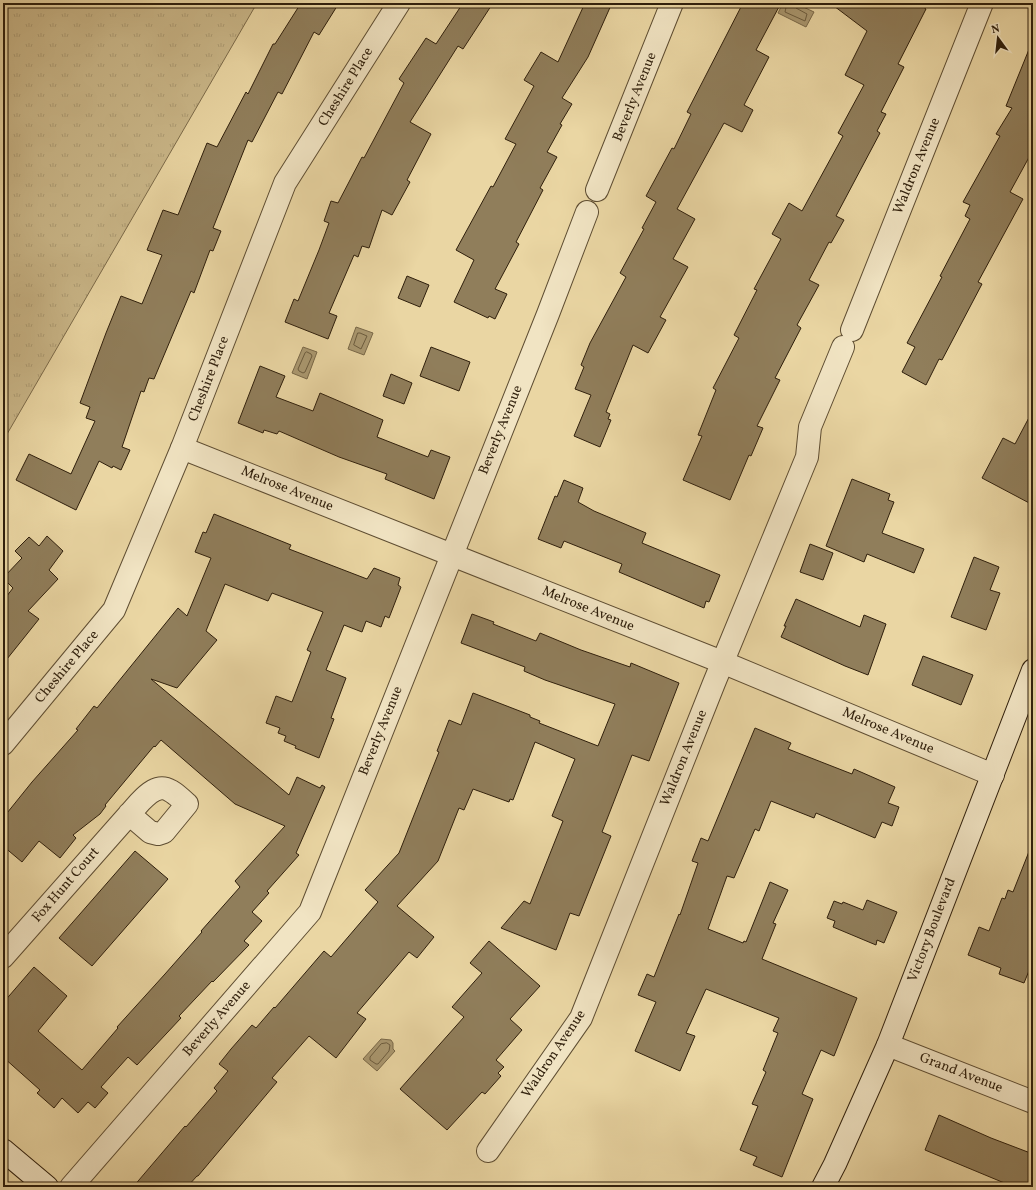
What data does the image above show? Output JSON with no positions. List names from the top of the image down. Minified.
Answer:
{"streets":{"street":["Cheshire Place","Beverly Avenue","Waldron Avenue","Melrose Avenue","Fox Hunt Court","Victory Boulevard","Grand Avenue"]},"crossings":[["Cheshire Place","Melrose Avenue"],["Beverly Avenue","Melrose Avenue"],["Waldron Avenue","Melrose Avenue"],["Melrose Avenue","Victory Boulevard"],["Victory Boulevard","Grand Avenue"]],"north":"top"}
